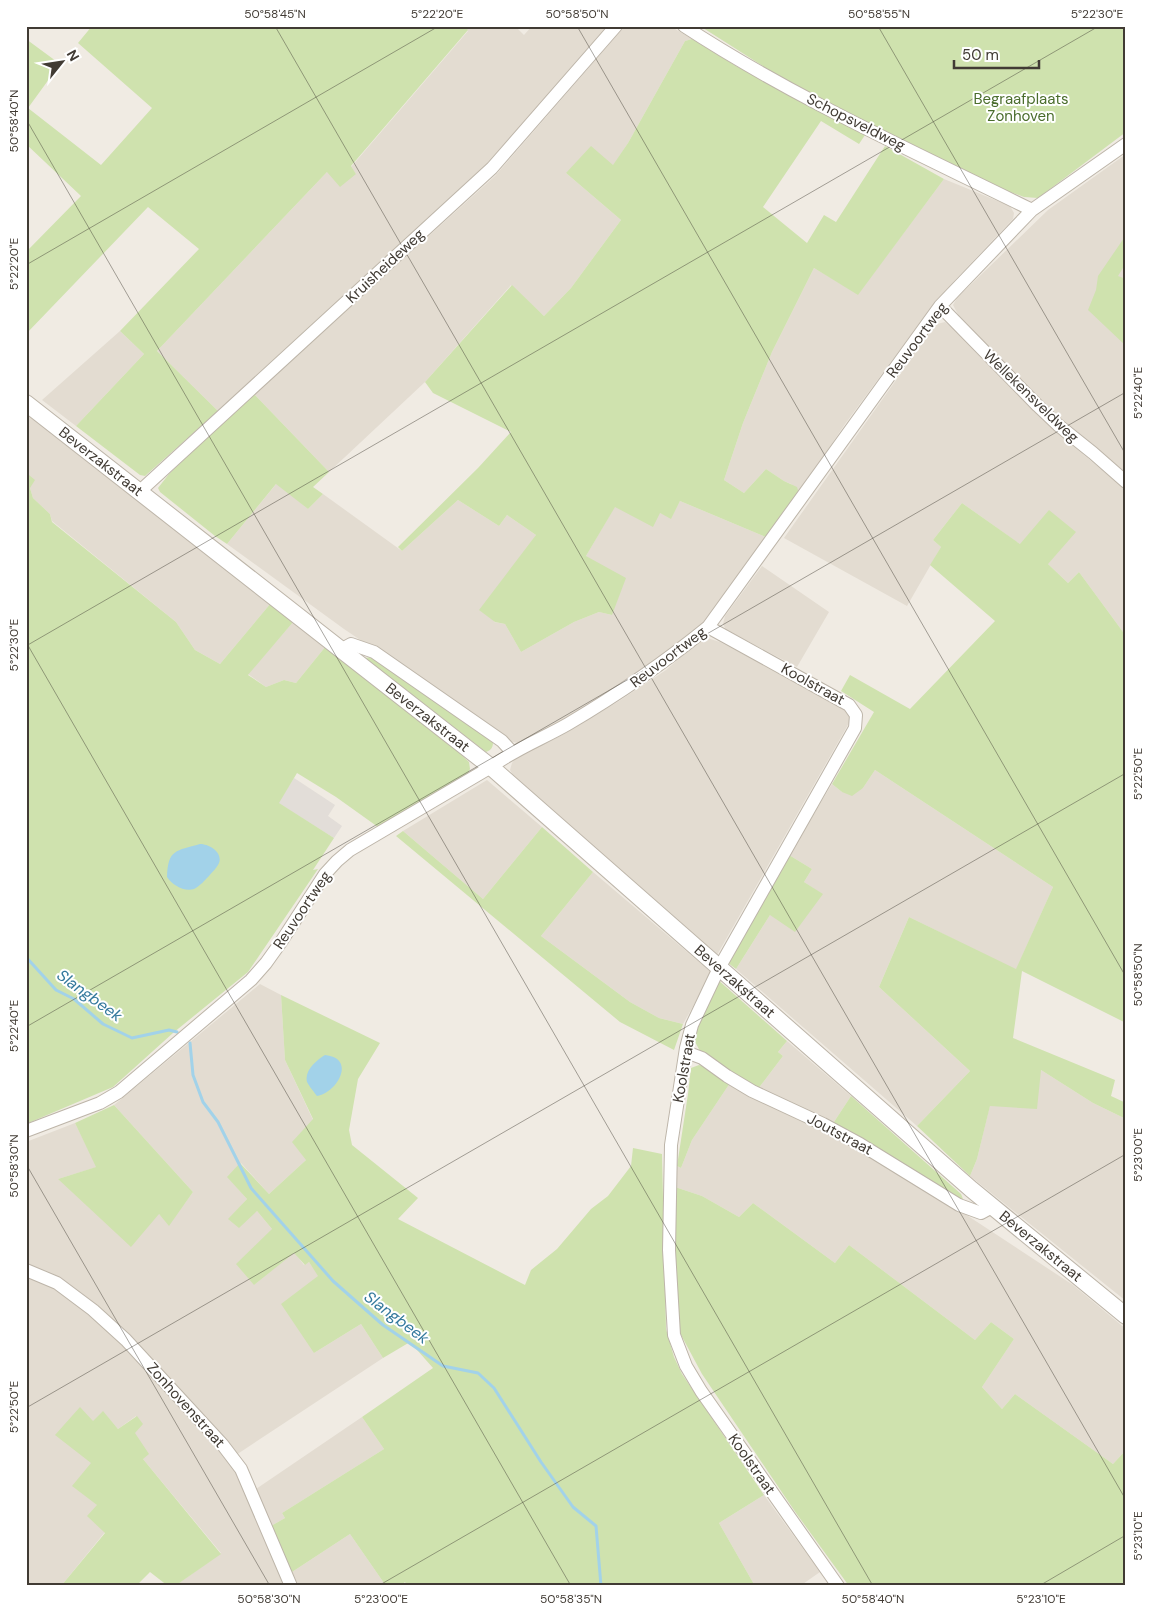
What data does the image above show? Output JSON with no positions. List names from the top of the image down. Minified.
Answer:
{"streets":{"street":["Schopsveldweg","Kruisheideweg","Reuvoortweg","Wellekensveldweg","Beverzakstraat","Koolstraat","Joutstraat","Zonhovenstraat"]},"crossings":[["Schopsveldweg","Reuvoortweg"],["Kruisheideweg","Beverzakstraat"],["Reuvoortweg","Wellekensveldweg"],["Reuvoortweg","Beverzakstraat"],["Reuvoortweg","Koolstraat"],["Beverzakstraat","Koolstraat"],["Beverzakstraat","Joutstraat"],["Koolstraat","Joutstraat"]],"water":["Slangbeek"],"parks":["Begraafplaats Zonhoven"],"scale_bar":"50 m","north":"top right","coordinates":["50°58'45\"N","5°22'20\"E","50°58'50\"N","50°58'55\"N","5°22'30\"E","50°58'40\"N","5°22'40\"E","5°22'50\"E","5°23'00\"E","50°58'30\"N","5°23'10\"E","50°58'35\"N"]}
